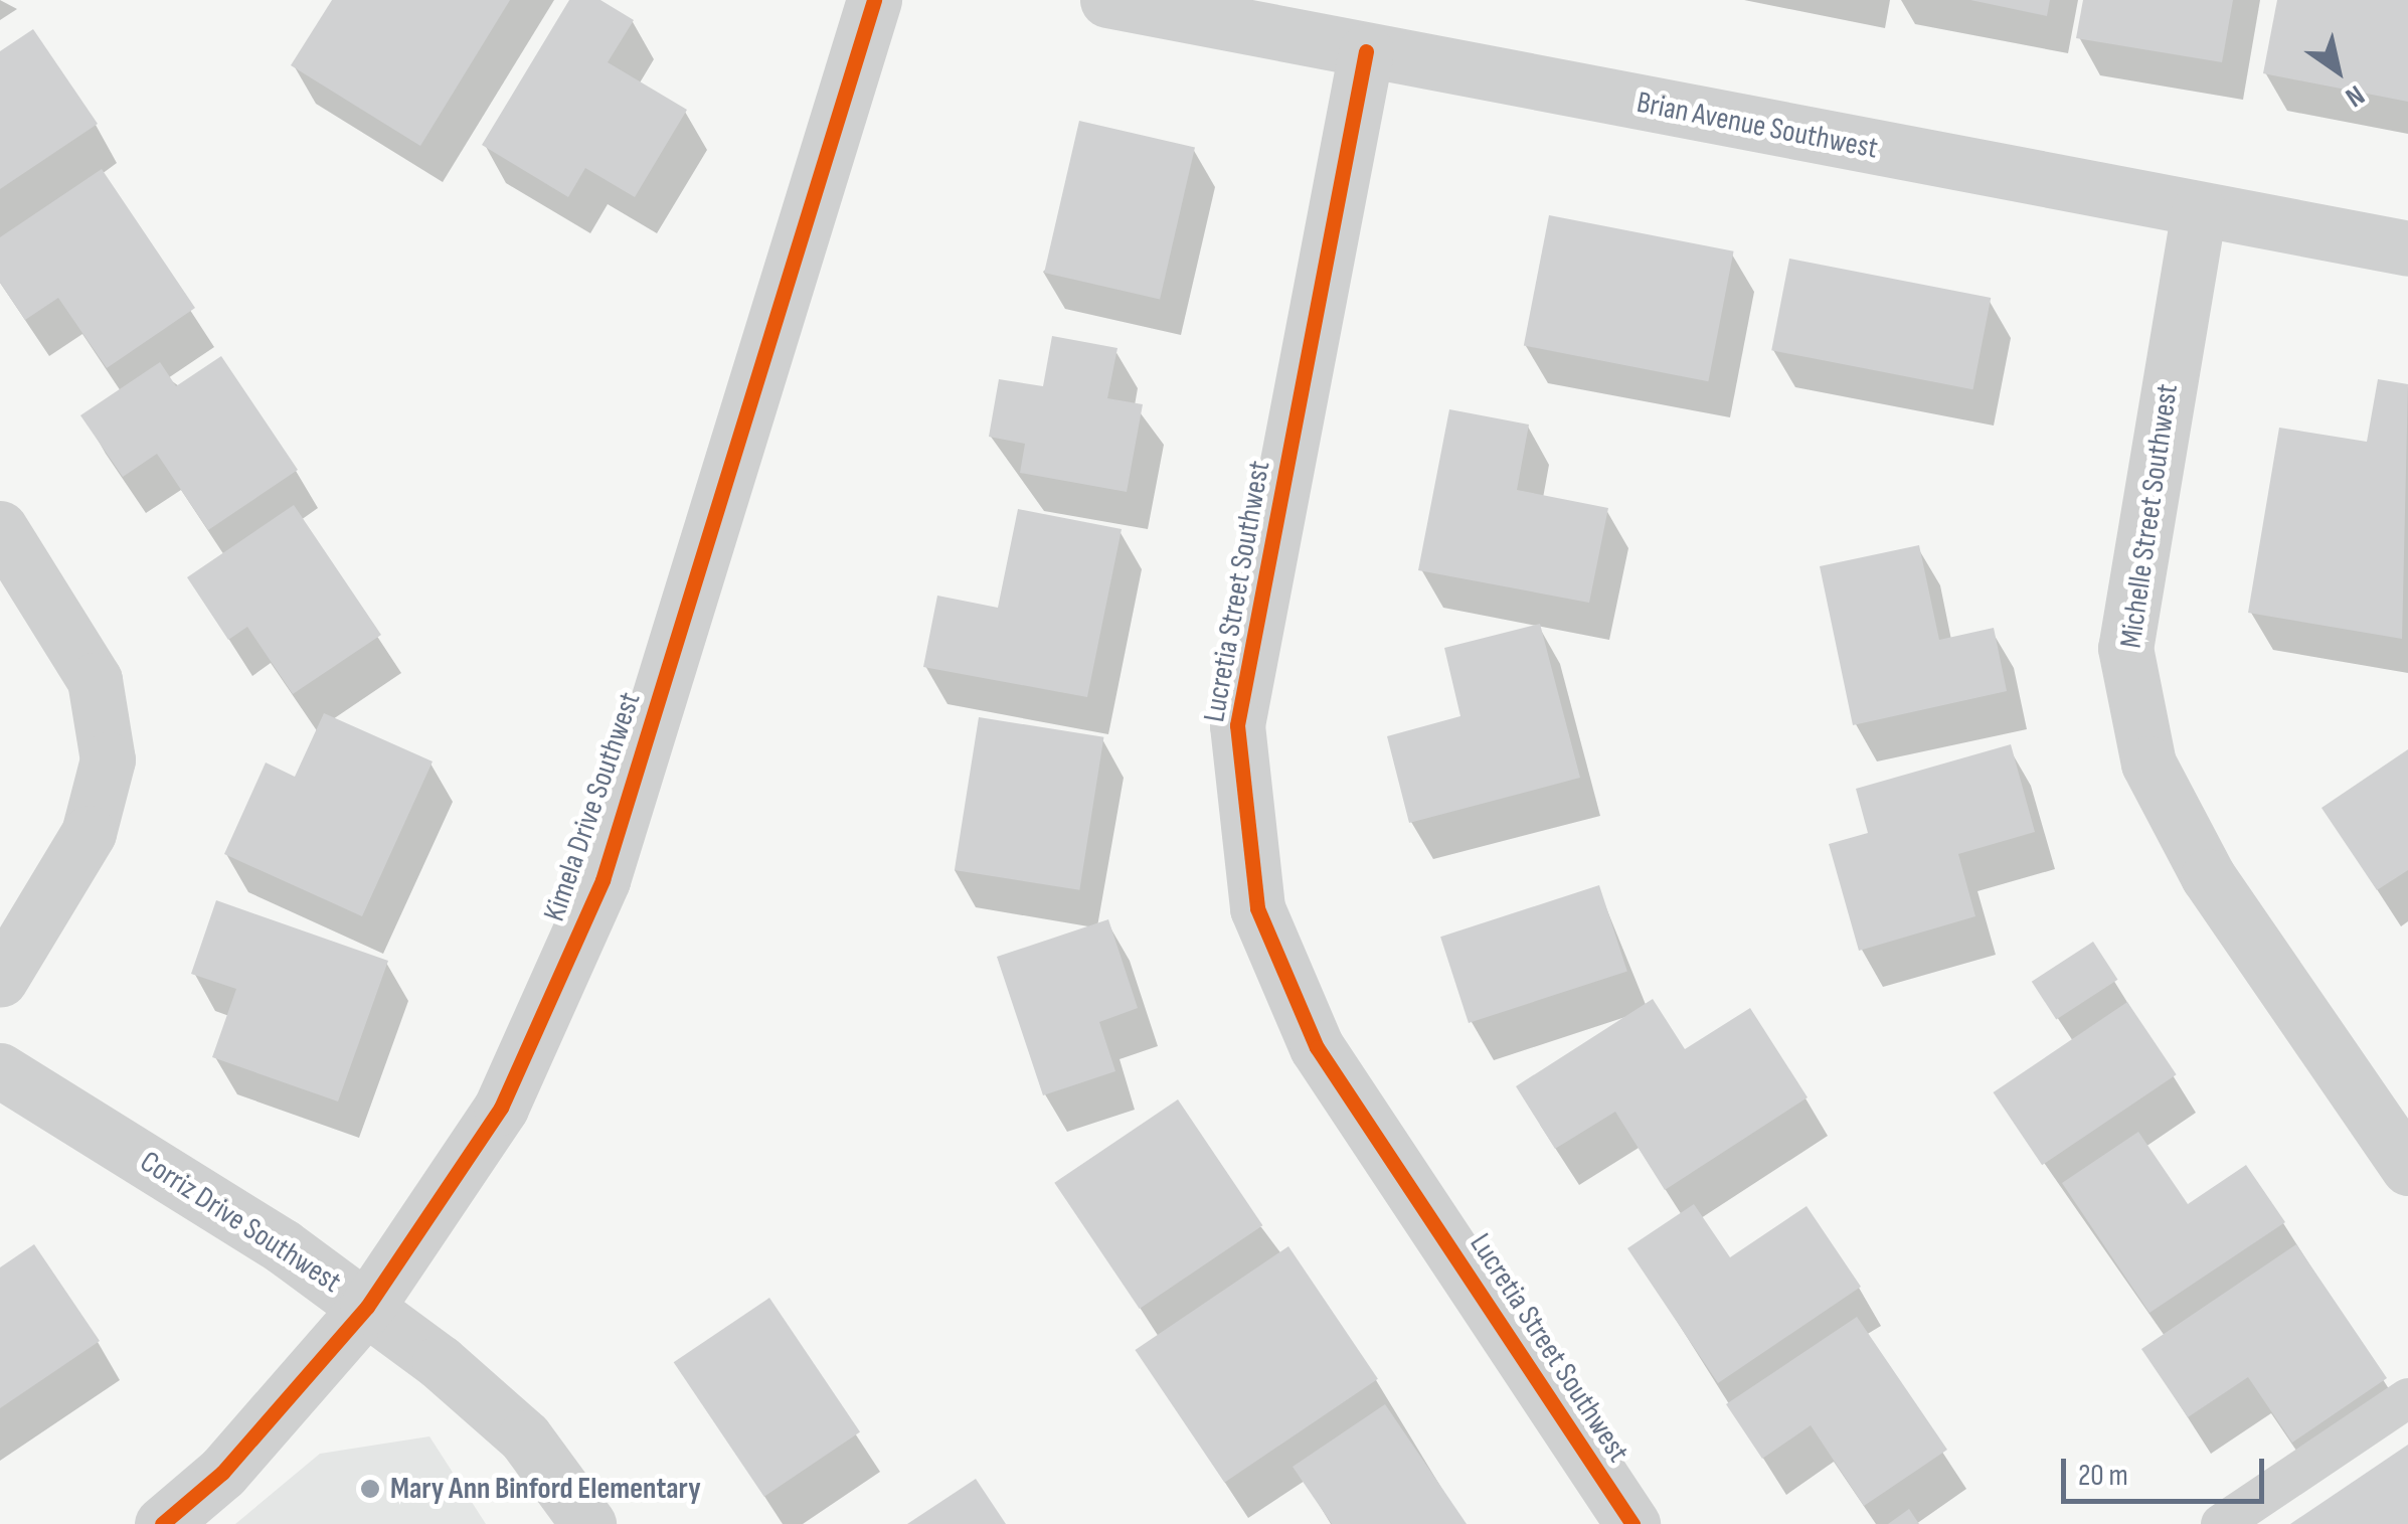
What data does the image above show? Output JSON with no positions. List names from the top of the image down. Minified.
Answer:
{"streets":{"street":["Brian Avenue Southwest","Michelle Street Southwest","Lucretia Street Southwest","Kimela Drive Southwest","Corriz Drive Southwest"]},"crossings":[["Brian Avenue Southwest","Michelle Street Southwest"],["Brian Avenue Southwest","Lucretia Street Southwest"],["Kimela Drive Southwest","Corriz Drive Southwest"]],"places":["Mary Ann Binford Elementary"],"scale_bar":"20 m","north":"bottom right"}
